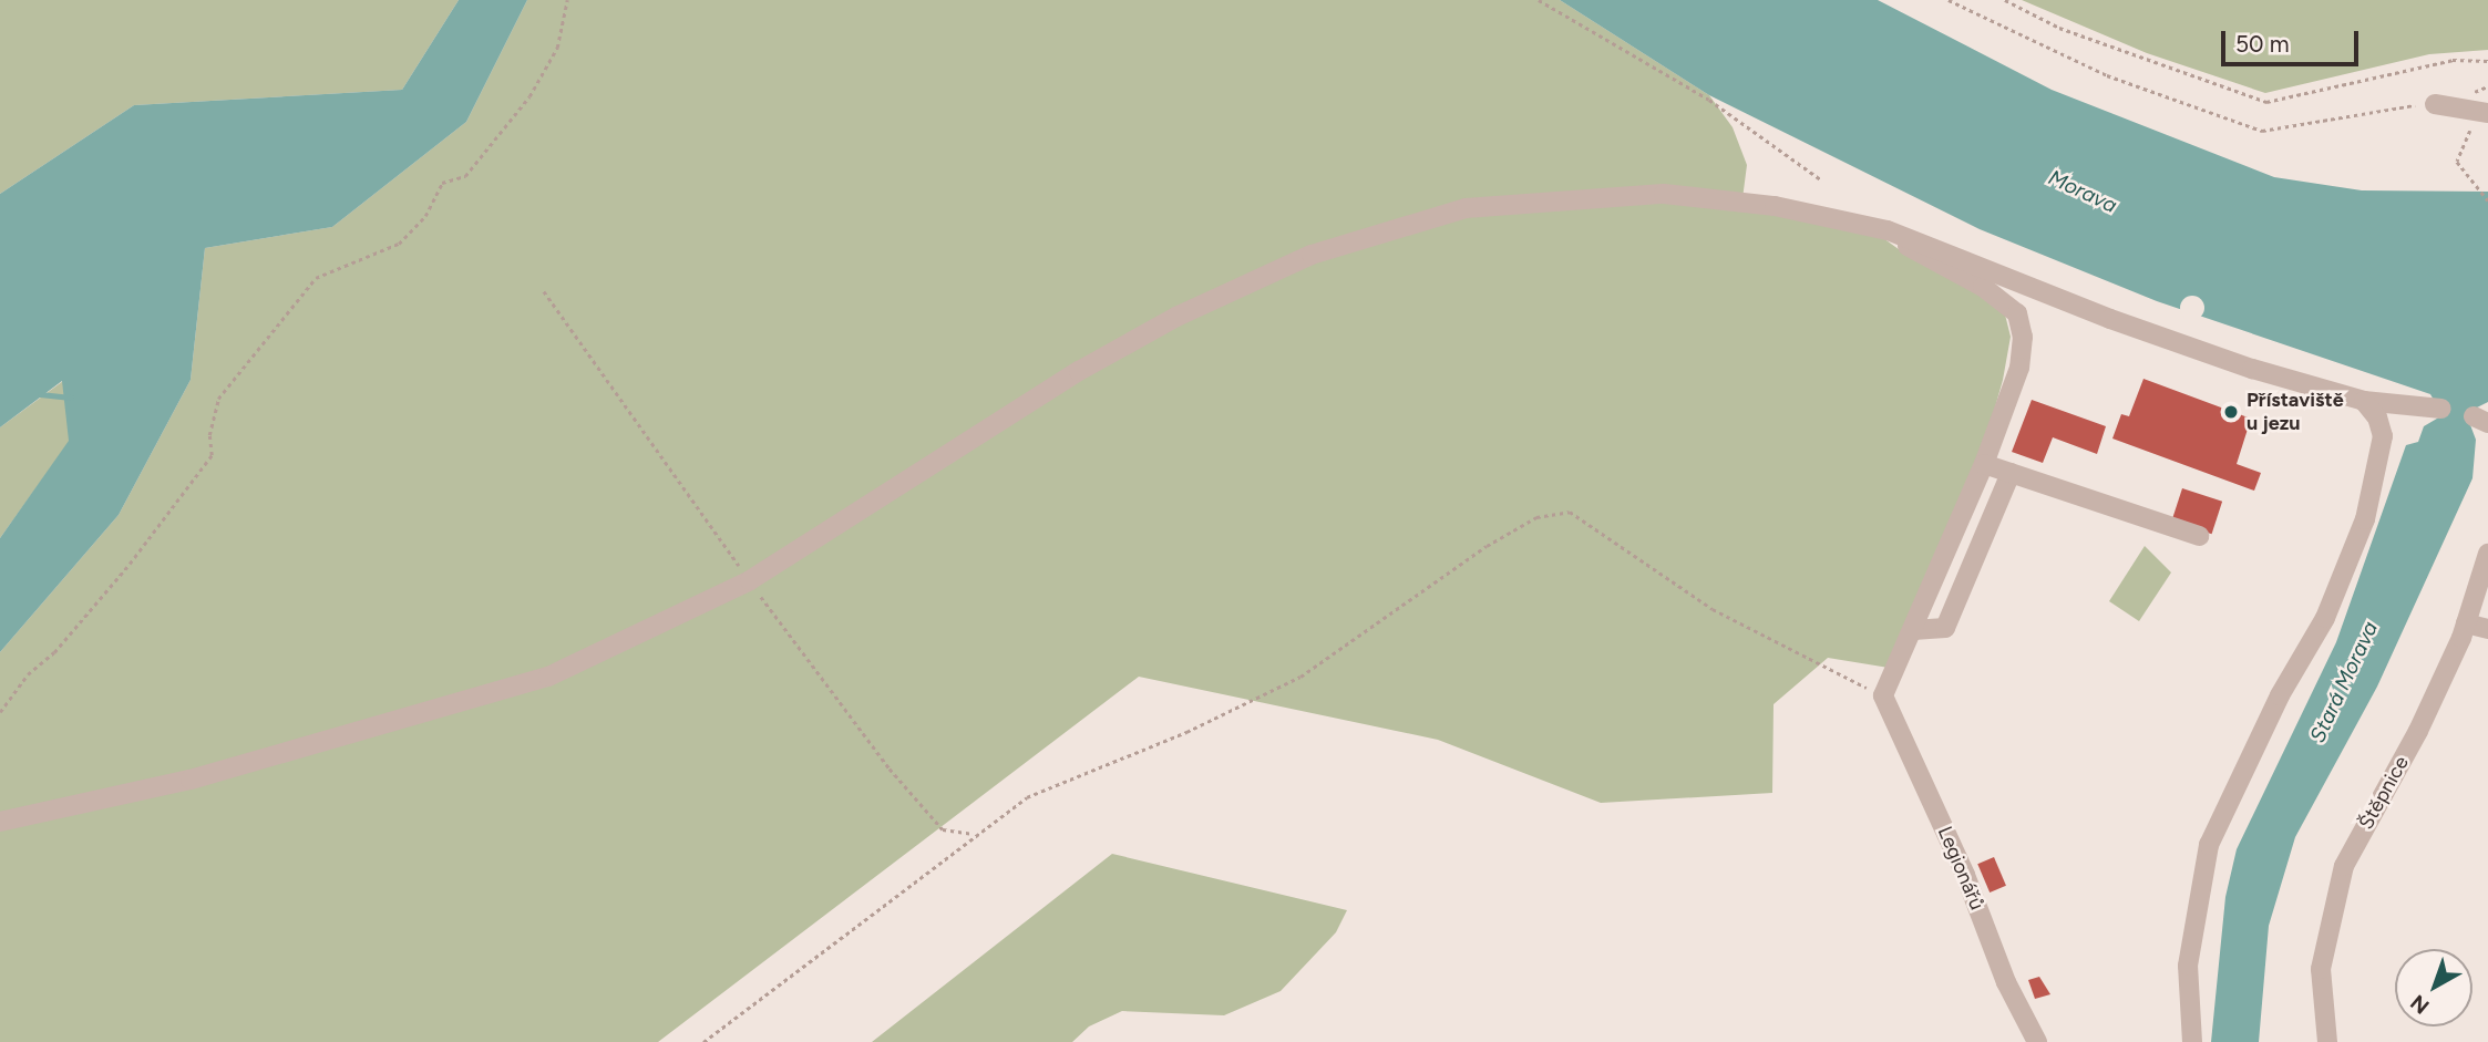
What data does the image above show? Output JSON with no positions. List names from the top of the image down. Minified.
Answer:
{"streets":{"street":["Štěpnice","Legionářů"]},"water":["Morava","Stará Morava"],"places":["Přístaviště u jezu"],"scale_bar":"50 m","north":"bottom left"}
